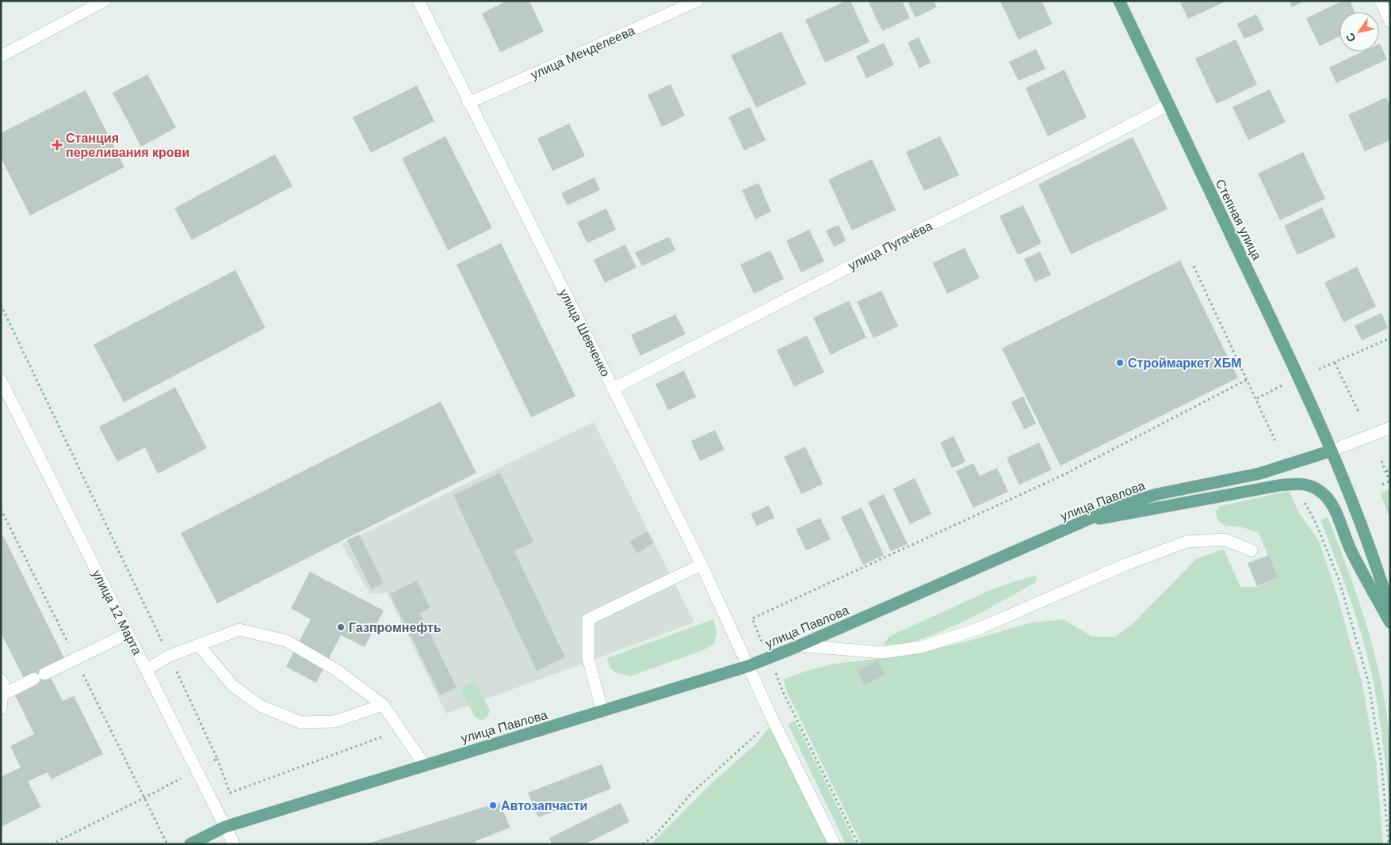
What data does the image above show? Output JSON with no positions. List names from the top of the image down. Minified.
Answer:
{"streets":{"main road":["Степная улица","улица Павлова"],"street":["улица Менделеева","улица Пугачёва","улица Шевченко","улица 12 Марта"]},"crossings":[["улица Менделеева","улица Шевченко"],["Степная улица","улица Пугачёва"],["Степная улица","улица Павлова"],["улица Пугачёва","улица Шевченко"],["улица Шевченко","улица Павлова"],["улица Павлова","улица 12 Марта"]],"places":{"health":["Станция переливания крови"],"other":["Строймаркет ХБМ","Газпромнефть","Автозапчасти"]},"north":"bottom left"}
